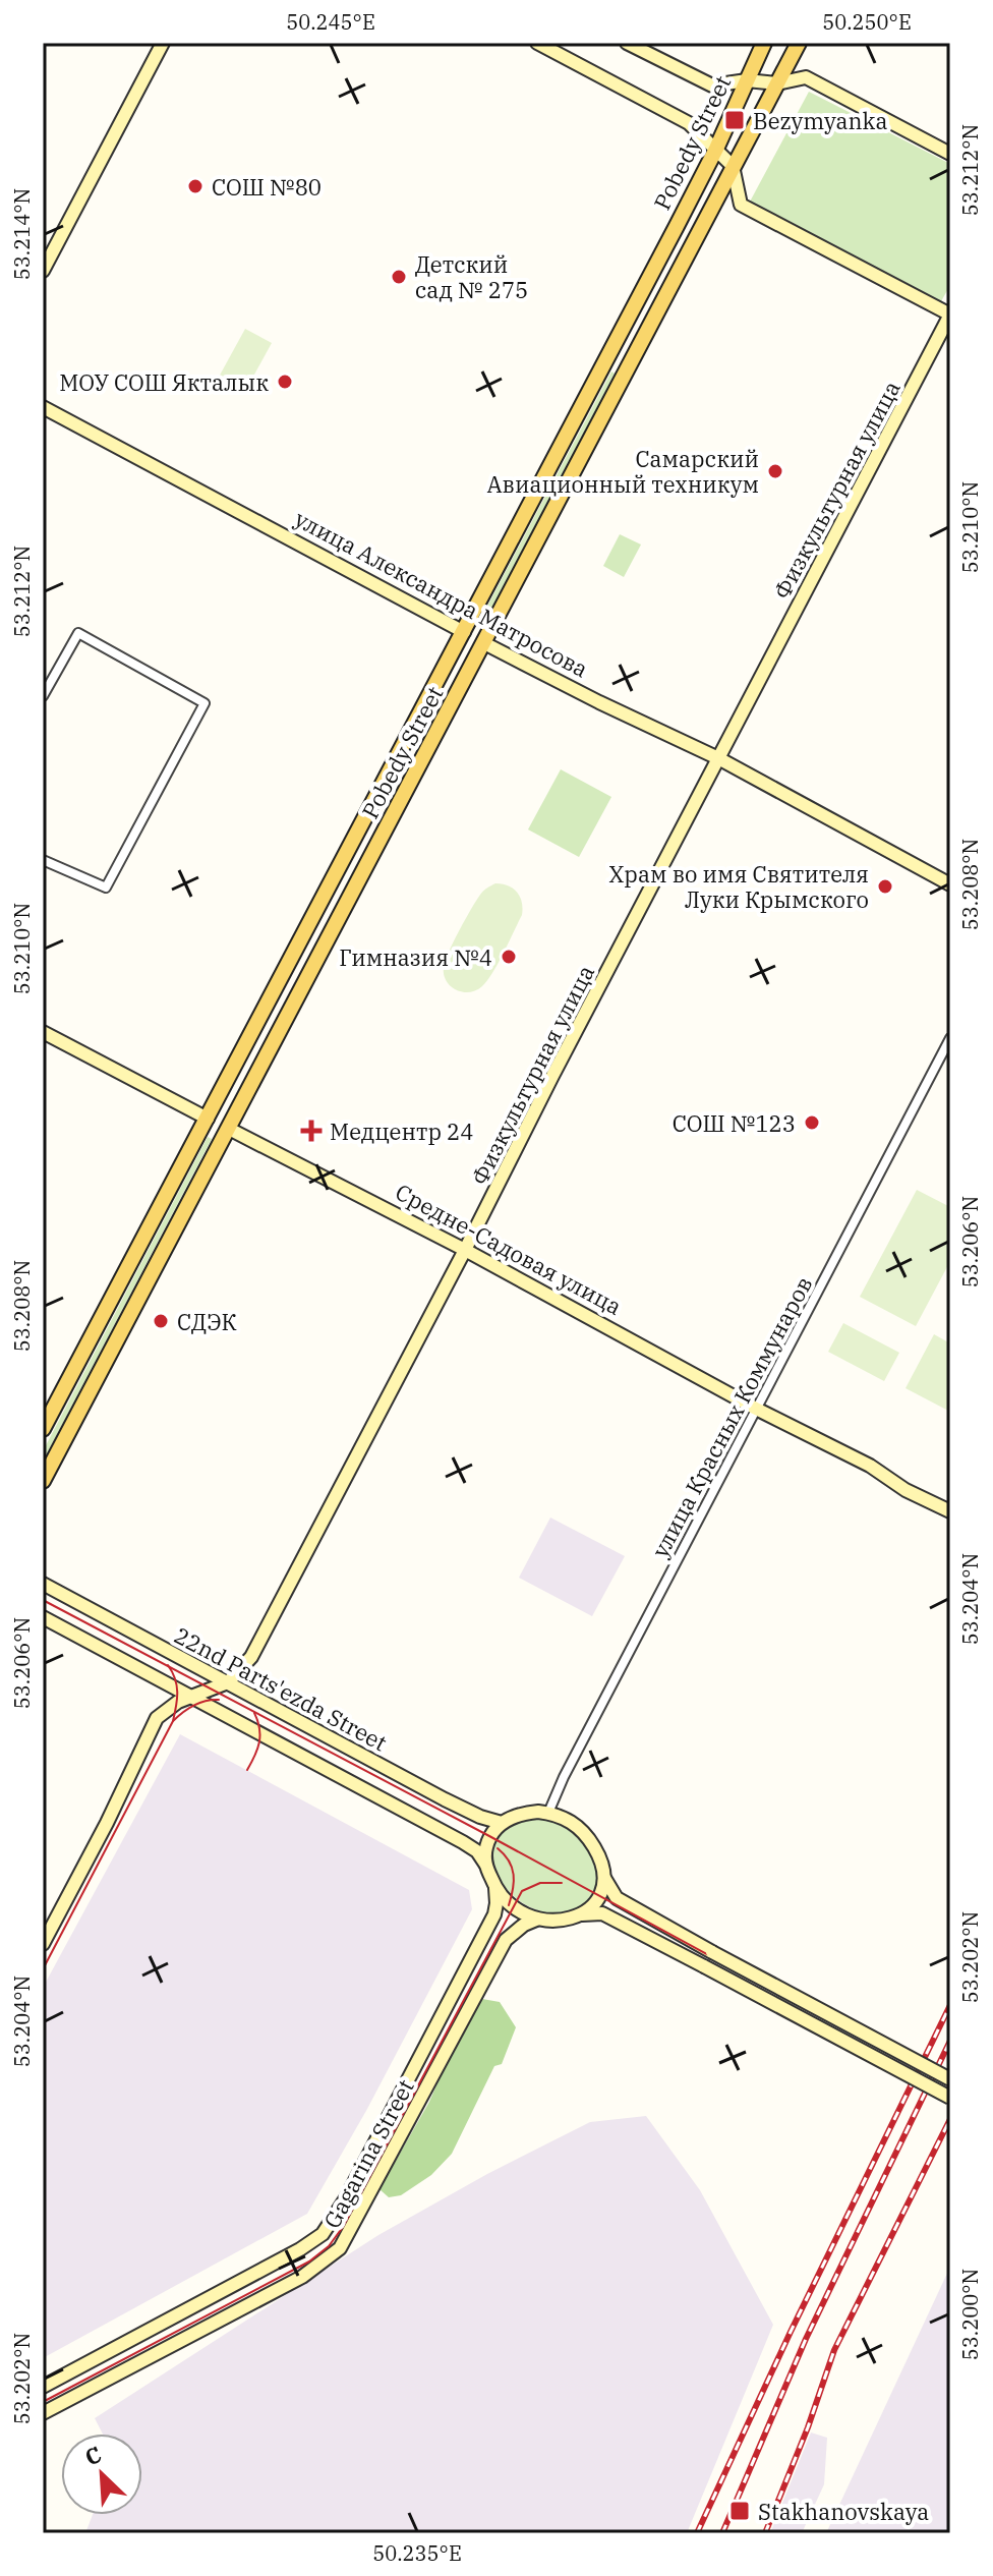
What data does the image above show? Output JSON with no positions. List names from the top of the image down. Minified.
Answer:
{"streets":{"main road":["Pobedy Street","Физкультурная улица","улица Александра Матросова","Средне-Садовая улица","22nd Parts'ezda Street","Gagarina Street"],"street":["улица Красных Коммунаров"]},"crossings":[["Pobedy Street","улица Александра Матросова"],["Pobedy Street","Средне-Садовая улица"],["Физкультурная улица","улица Александра Матросова"],["Физкультурная улица","Средне-Садовая улица"],["Физкультурная улица","22nd Parts'ezda Street"],["Средне-Садовая улица","улица Красных Коммунаров"],["улица Красных Коммунаров","22nd Parts'ezda Street"],["улица Красных Коммунаров","Gagarina Street"],["22nd Parts'ezda Street","Gagarina Street"]],"places":{"transit":["Bezymyanka","Stakhanovskaya"],"other":["СОШ №80","Детский сад № 275","МОУ СОШ Якталык","Самарский Авиационный техникум","Храм во имя Святителя Луки Крымского","Гимназия №4","СОШ №123","СДЭК"],"health":["Медцентр 24"]},"north":"top left","coordinates":["50.245°E","50.250°E","53.212°N","53.214°N","53.210°N","53.208°N","53.206°N","53.204°N","53.202°N","53.200°N","50.235°E"]}
